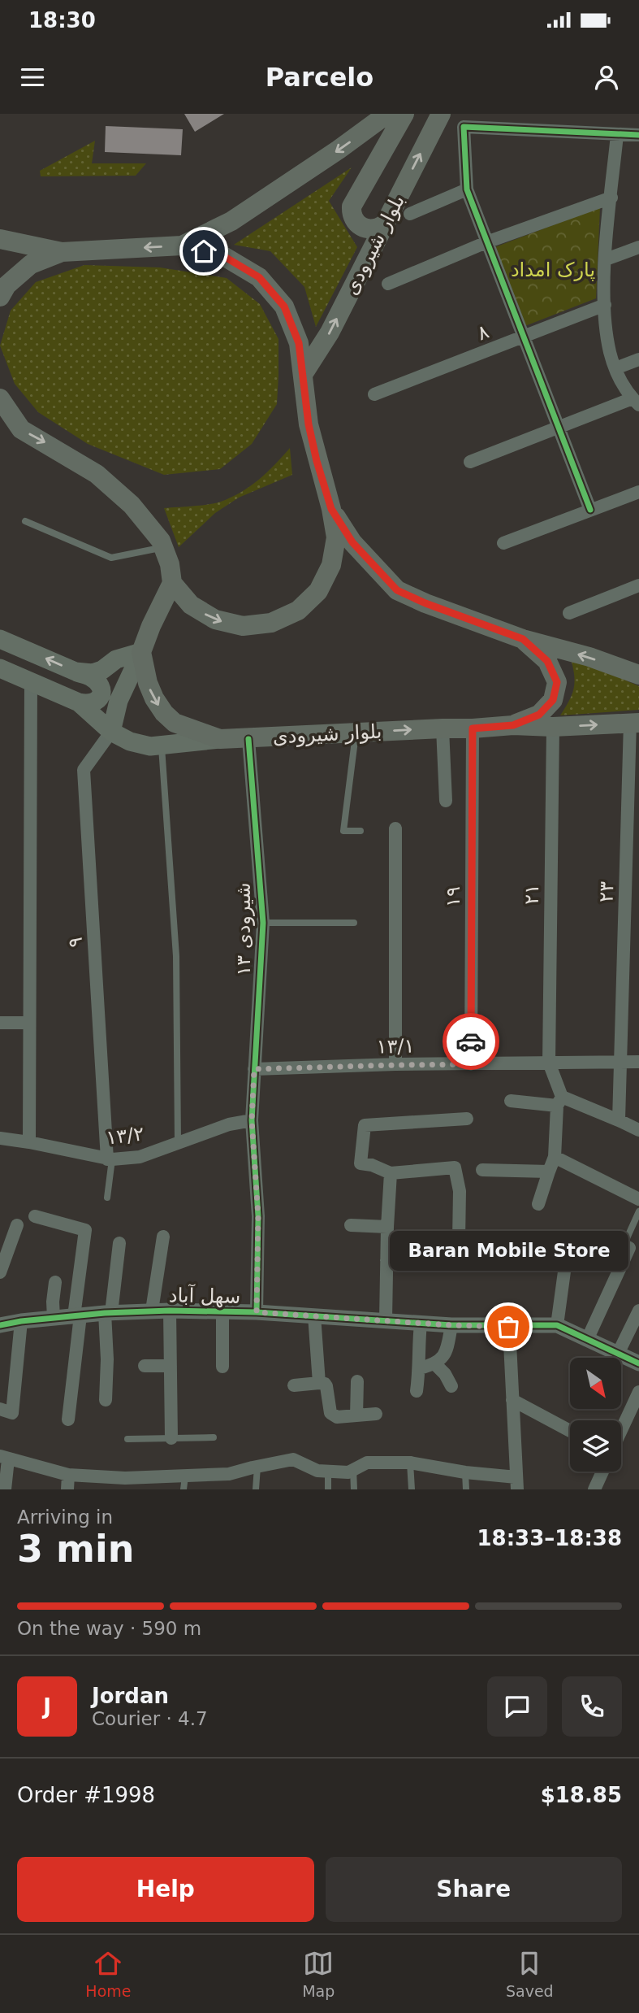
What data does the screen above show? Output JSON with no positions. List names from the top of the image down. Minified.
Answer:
{"streets":{"main road":["بلوار شیرودی"],"street":["۸","۲۳","۲۱","۱۹","شیرودی ۱۳","۹","۱۳/۱","۱۳/۲","سهل آباد"]},"crossings":[["بلوار شیرودی","۲۳"],["بلوار شیرودی","۲۱"],["بلوار شیرودی","۱۹"],["بلوار شیرودی","شیرودی ۱۳"],["۲۳","۱۳/۱"],["۲۱","۱۳/۱"],["۱۹","۱۳/۱"],["شیرودی ۱۳","۱۳/۱"],["شیرودی ۱۳","۱۳/۲"],["شیرودی ۱۳","سهل آباد"],["۹","۱۳/۲"]],"parks":["پارک امداد"],"places":["Baran Mobile Store"],"north":"bottom right","page":{"status":"18:30","header":"Parcelo","bubble":"Baran Mobile Store","heading":["3 min","Arriving in","18:33–18:38"],"panel":["Jordan","Courier · 4.7","Order #1998","$18.85"],"bar":"On the way · 590 m","round":"J","buttons":["Help","Share"],"tabs":["Home","Map","Saved"]}}
